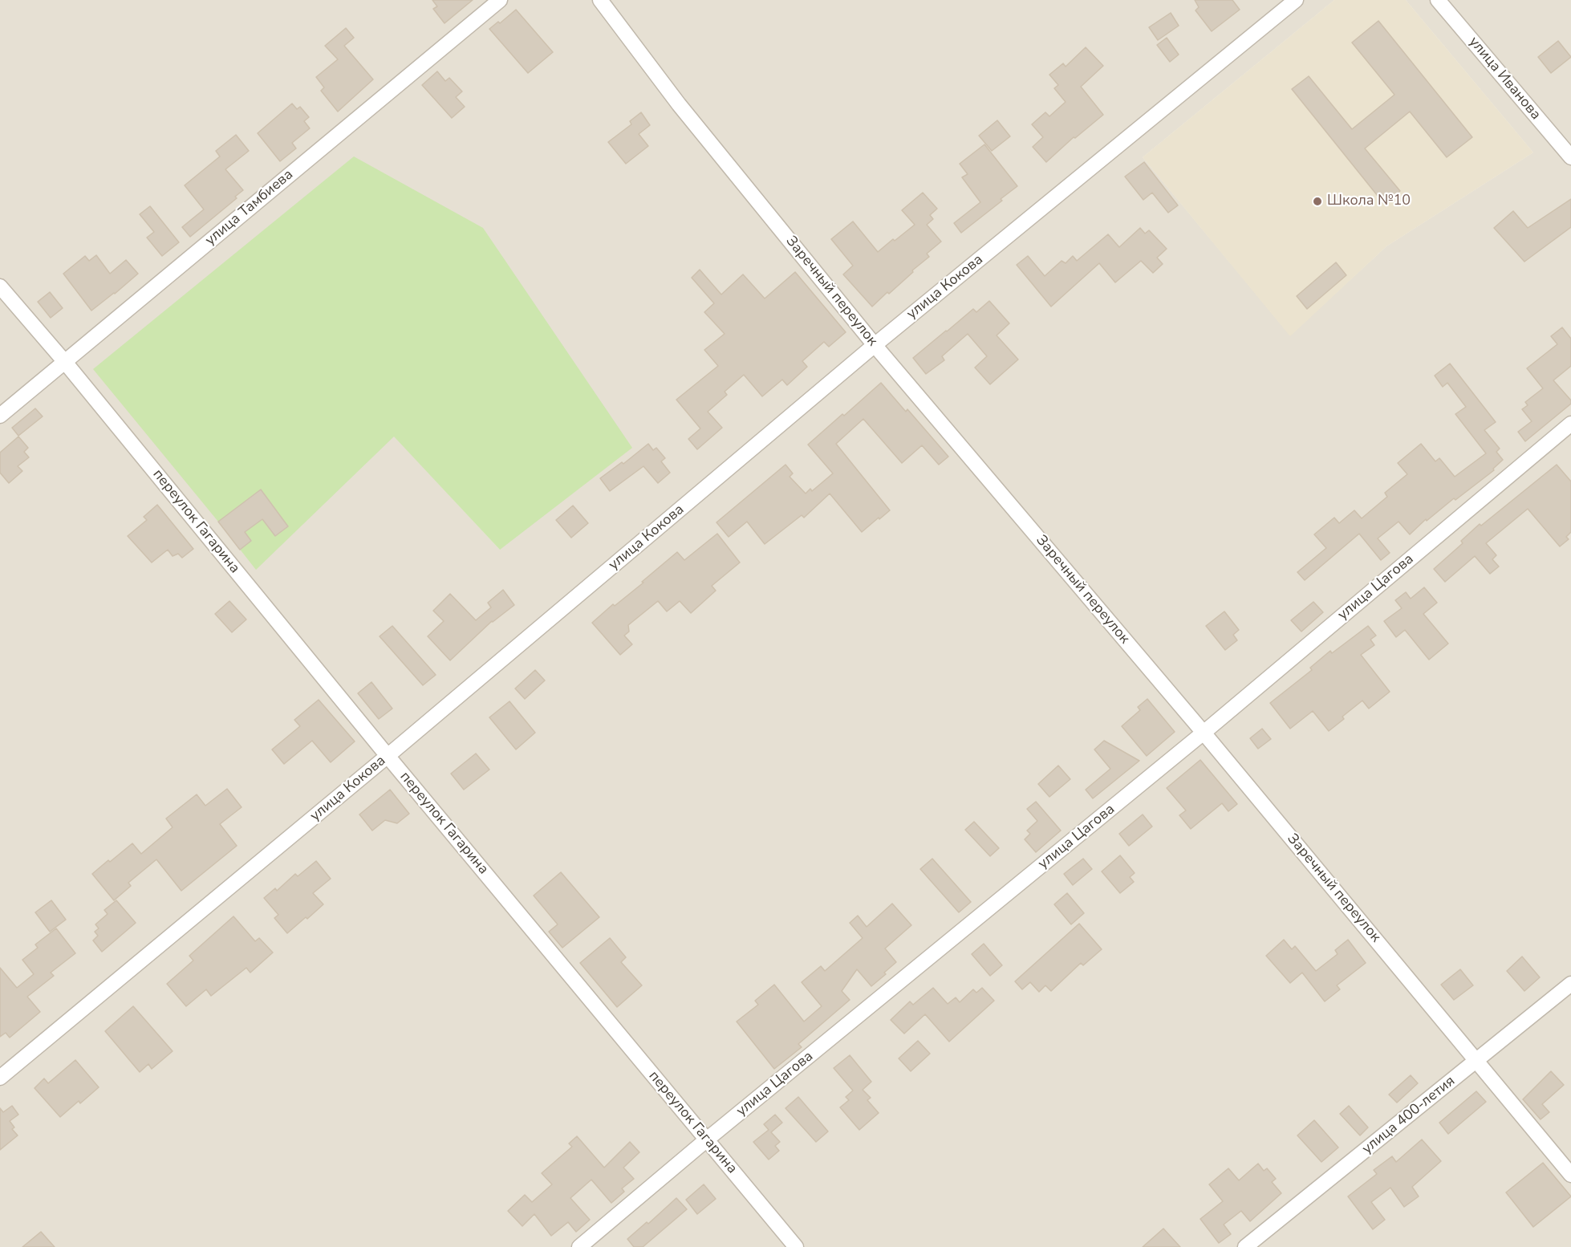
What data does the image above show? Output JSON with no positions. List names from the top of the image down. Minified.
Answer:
{"streets":{"street":["улица Иванова","улица Тамбиева","улица Кокова","Заречный переулок","переулок Гагарина","улица Цагова","улица 400-летия"]},"crossings":[["улица Тамбиева","переулок Гагарина"],["улица Кокова","Заречный переулок"],["улица Кокова","переулок Гагарина"],["Заречный переулок","улица Цагова"],["Заречный переулок","улица 400-летия"],["переулок Гагарина","улица Цагова"]],"places":["Школа №10"]}
